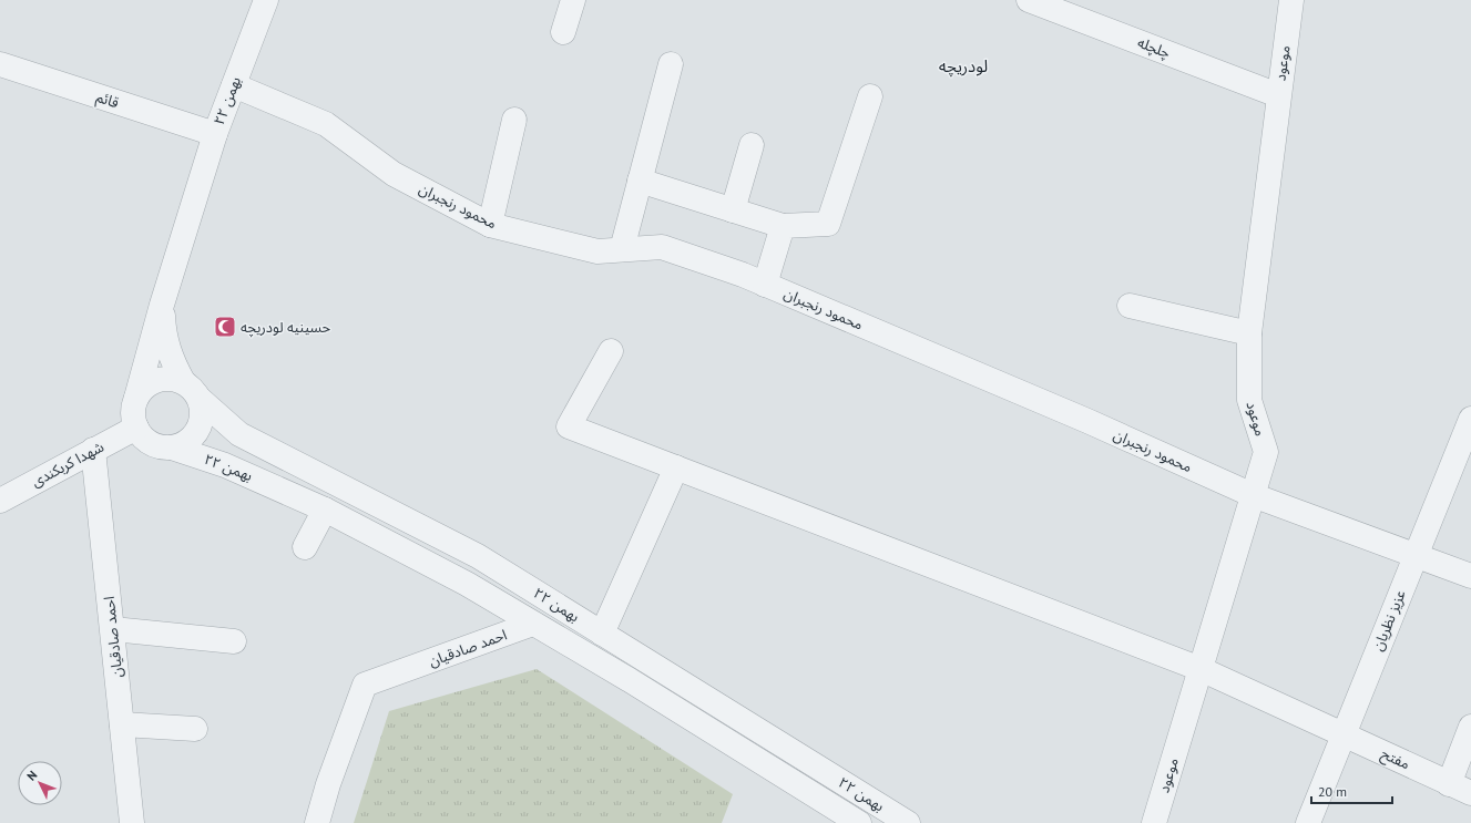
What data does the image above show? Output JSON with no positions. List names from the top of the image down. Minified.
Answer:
{"streets":{"street":["چلچله","موعود","قائم","۲۲ بهمن","محمود رنجبران","شهدا کربکندی","عزیز نظریان","احمد صادقیان","مفتح"]},"crossings":[["چلچله","موعود"],["موعود","محمود رنجبران"],["موعود","مفتح"],["قائم","۲۲ بهمن"],["۲۲ بهمن","محمود رنجبران"],["۲۲ بهمن","شهدا کربکندی"],["۲۲ بهمن","احمد صادقیان"],["محمود رنجبران","عزیز نظریان"],["شهدا کربکندی","احمد صادقیان"],["عزیز نظریان","مفتح"]],"districts":["لودریچه"],"places":{"mosque":["حسینیه لودریچه"]},"scale_bar":"20 m","north":"top left"}
